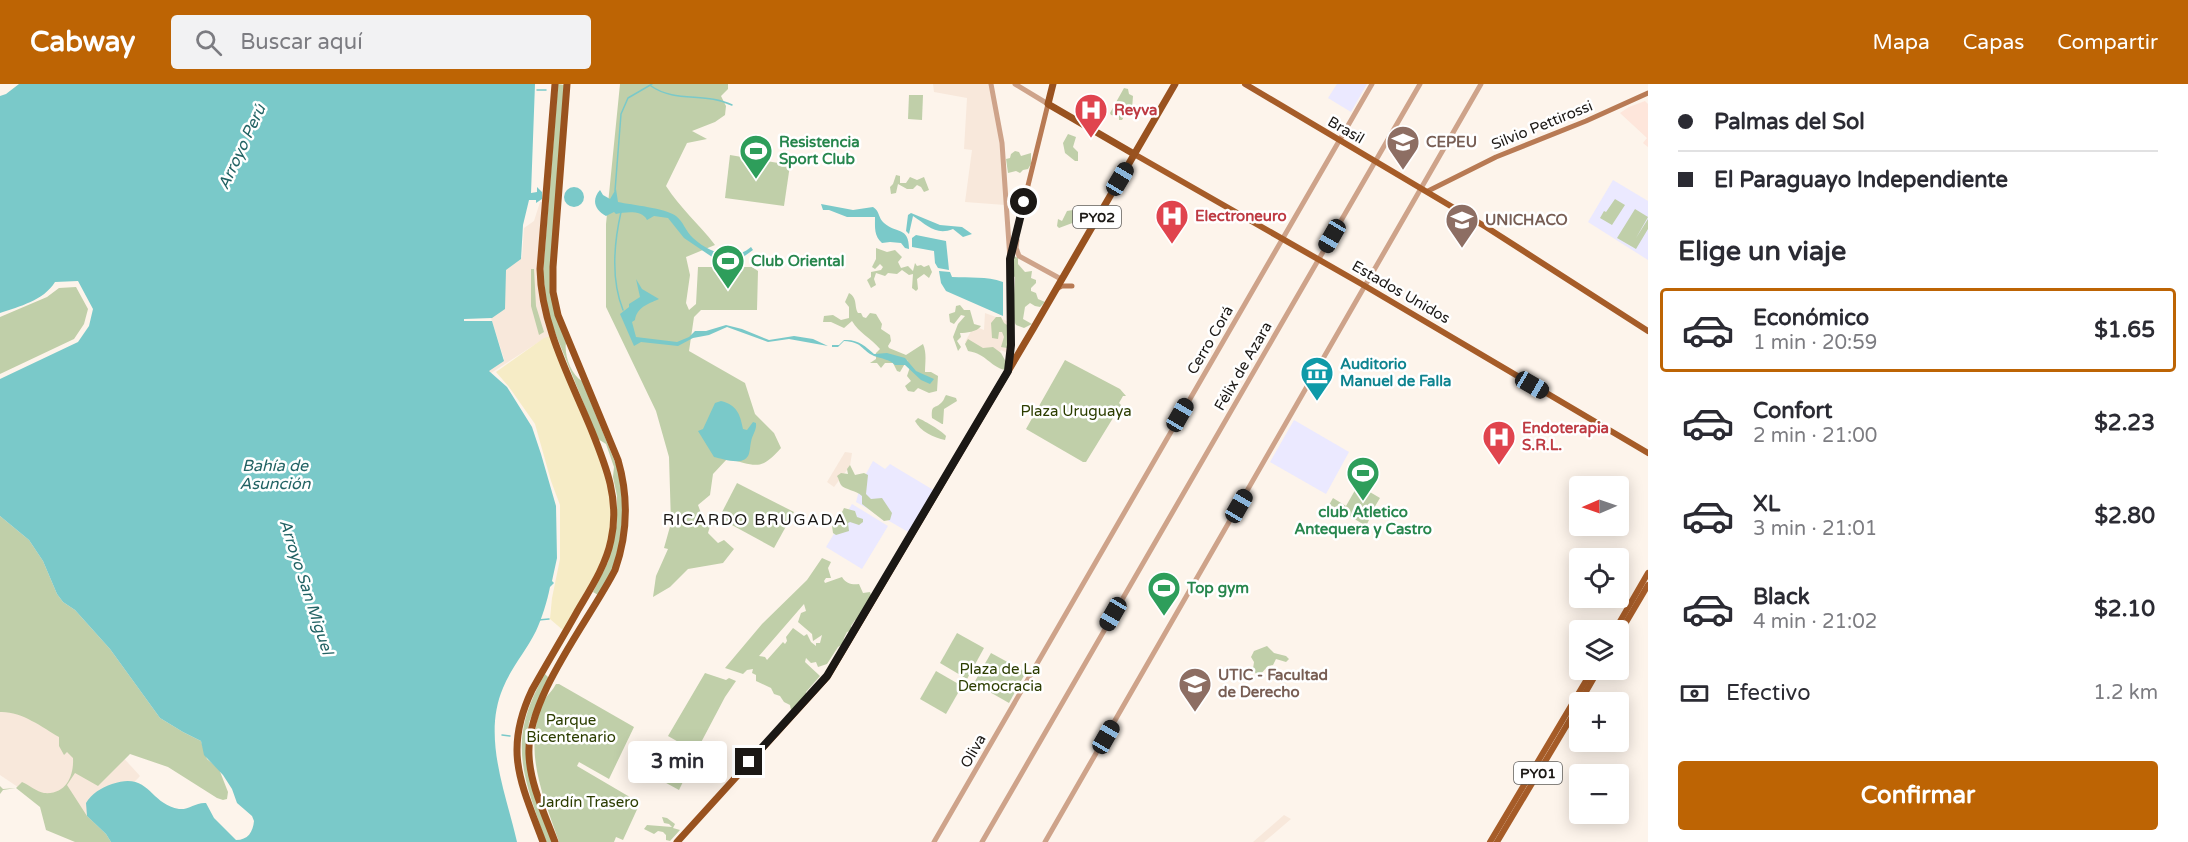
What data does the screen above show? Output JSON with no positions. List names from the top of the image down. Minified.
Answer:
{"streets":{"highway":["PY02","Estados Unidos"],"main road":["Silvio Pettirossi","Brasil","PY01"],"street":["Cerro Corá","Félix de Azara","Oliva"]},"crossings":[["Silvio Pettirossi","Brasil"],["Silvio Pettirossi","Estados Unidos"],["Brasil","Cerro Corá"],["Brasil","Félix de Azara"],["PY02","Estados Unidos"],["Estados Unidos","Cerro Corá"],["Estados Unidos","Félix de Azara"],["Cerro Corá","Oliva"]],"districts":["RICARDO BRUGADA"],"water":["Arroyo Perú","Bahía de Asunción","Arroyo San Miguel"],"parks":["Plaza Uruguaya","Plaza de La Democracia","Parque Bicentenario","Jardín Trasero"],"places":{"hospital":["Reyva","Electroneuro","Endoterapia S.R.L."],"school or university":["CEPEU","UNICHACO","UTIC - Facultad de Derecho"],"sports":["Resistencia Sport Club","Club Oriental","club Atletico Antequera y Castro","Top gym"],"museum":["Auditorio Manuel de Falla"]},"north":"left","page":{"header":"Cabway","search":"Buscar aquí","nav":["Mapa","Capas","Compartir"],"banner":["Palmas del Sol","El Paraguayo Independiente"],"heading":"Elige un viaje","list":[{"name":"Económico","note":"1 min · 20:59","value":"$1.65"},{"name":"Confort","note":"2 min · 21:00","value":"$2.23"},{"name":"XL","note":"3 min · 21:01","value":"$2.80"},{"name":"Black","note":"4 min · 21:02","value":"$2.10"}],"map_buttons":["+","−"],"pay":["Efectivo","1.2 km"],"bubble":"3 min","buttons":"Confirmar"}}
